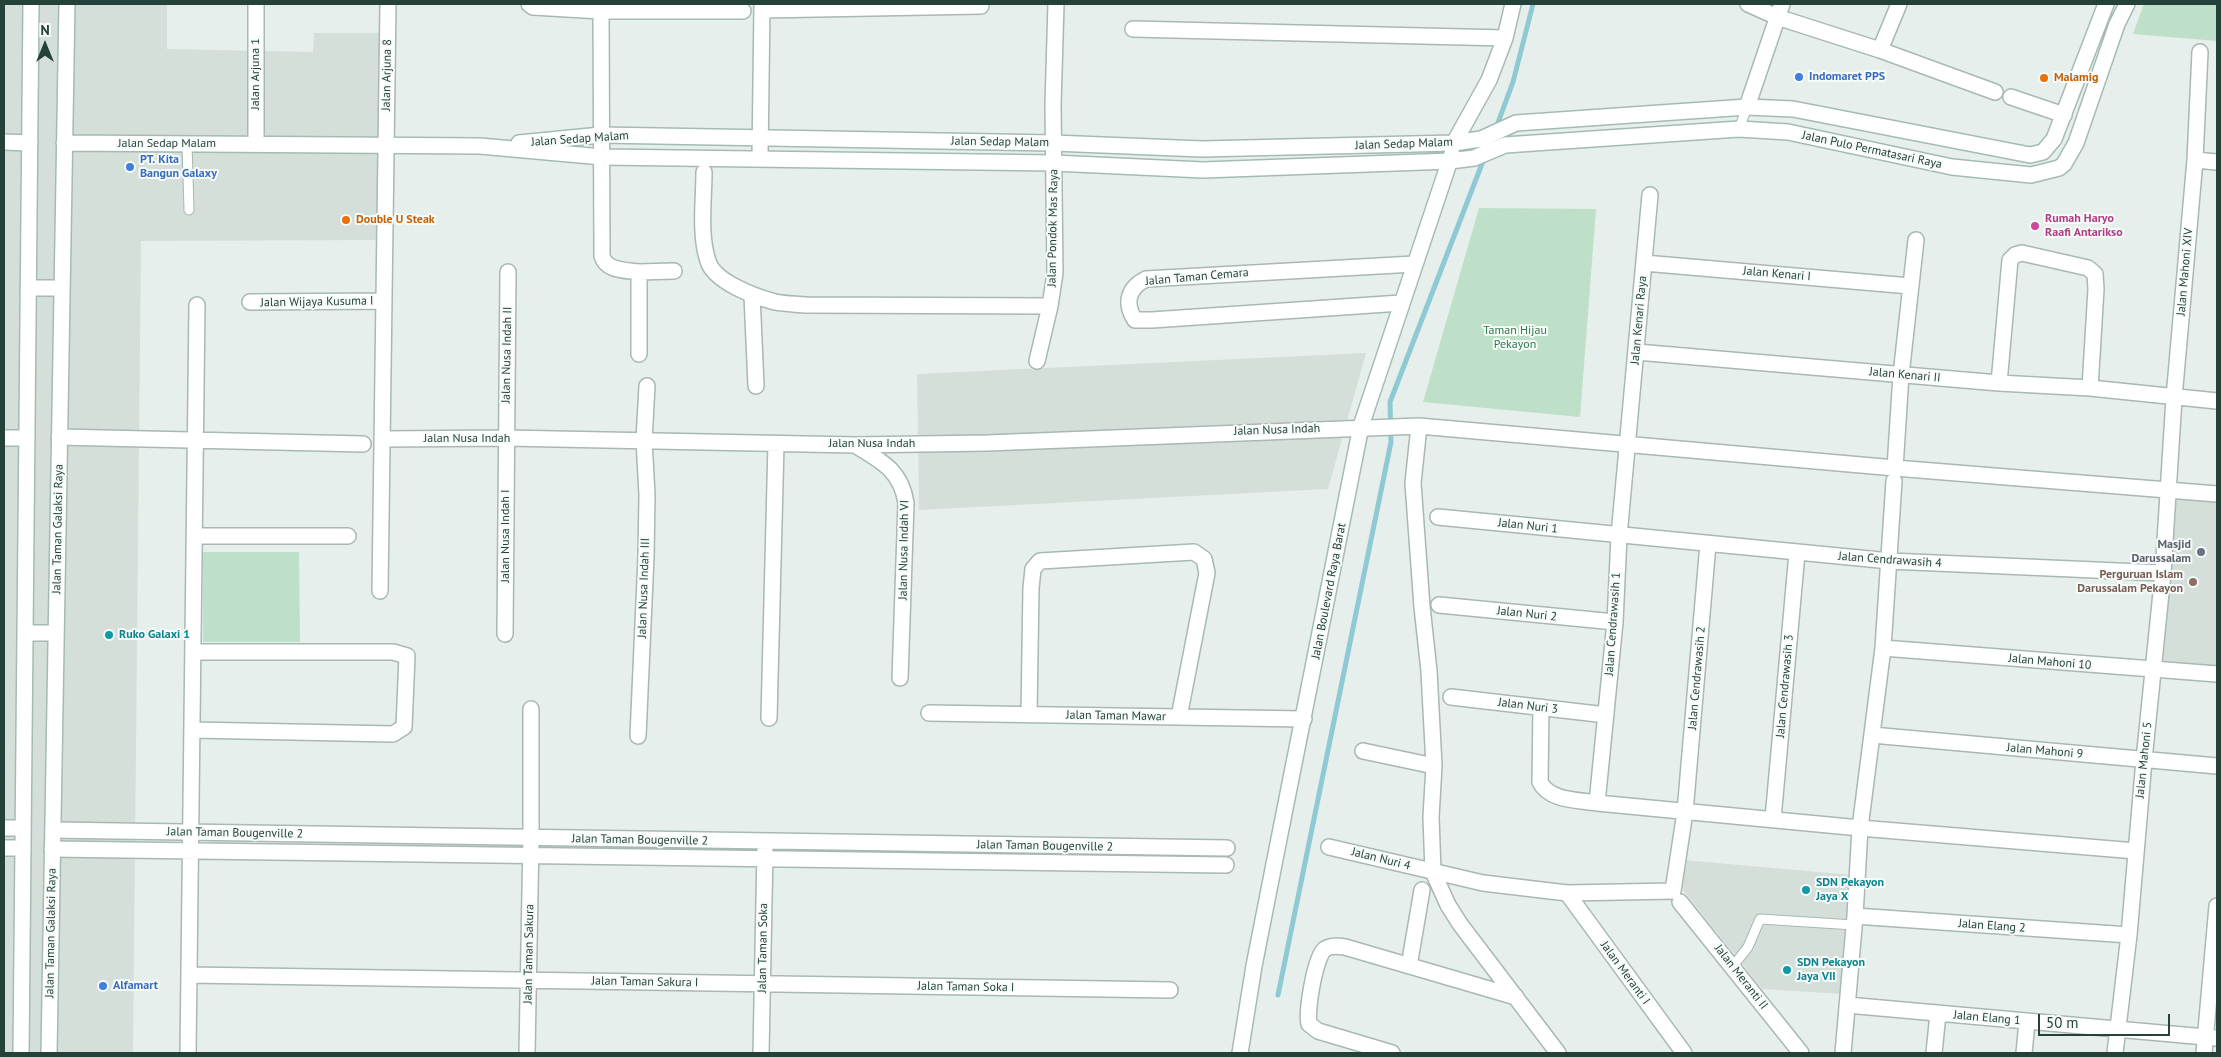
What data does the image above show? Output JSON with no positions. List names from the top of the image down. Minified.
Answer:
{"streets":{"street":["Jalan Arjuna 1","Jalan Arjuna 8","Jalan Sedap Malam","Jalan Pulo Permatasari Raya","Jalan Pondok Mas Raya","Jalan Mahoni XIV","Jalan Kenari I","Jalan Taman Cemara","Jalan Wijaya Kusuma I","Jalan Kenari Raya","Jalan Nusa Indah II","Jalan Kenari II","Jalan Nusa Indah","Jalan Nuri 1","Jalan Taman Galaksi Raya","Jalan Nusa Indah I","Jalan Nusa Indah VI","Jalan Cendrawasih 4","Jalan Nusa Indah III","Jalan Boulevard Raya Barat","Jalan Nuri 2","Jalan Cendrawasih 1","Jalan Mahoni 10","Jalan Cendrawasih 2","Jalan Cendrawasih 3","Jalan Nuri 3","Jalan Taman Mawar","Jalan Mahoni 9","Jalan Mahoni 5","Jalan Taman Bougenville 2","Jalan Nuri 4","Jalan Elang 2","Jalan Taman Soka","Jalan Taman Sakura","Jalan Meranti I","Jalan Meranti II","Jalan Taman Sakura I","Jalan Taman Soka I","Jalan Elang 1"]},"crossings":[["Jalan Arjuna 1","Jalan Sedap Malam"],["Jalan Arjuna 8","Jalan Sedap Malam"],["Jalan Arjuna 8","Jalan Wijaya Kusuma I"],["Jalan Arjuna 8","Jalan Nusa Indah"],["Jalan Sedap Malam","Jalan Pulo Permatasari Raya"],["Jalan Sedap Malam","Jalan Pondok Mas Raya"],["Jalan Sedap Malam","Jalan Taman Galaksi Raya"],["Jalan Sedap Malam","Jalan Boulevard Raya Barat"],["Jalan Mahoni XIV","Jalan Kenari II"],["Jalan Mahoni XIV","Jalan Nusa Indah"],["Jalan Mahoni XIV","Jalan Mahoni 5"],["Jalan Kenari I","Jalan Kenari Raya"],["Jalan Taman Cemara","Jalan Boulevard Raya Barat"],["Jalan Kenari Raya","Jalan Kenari II"],["Jalan Kenari Raya","Jalan Nusa Indah"],["Jalan Kenari Raya","Jalan Cendrawasih 1"],["Jalan Nusa Indah II","Jalan Nusa Indah"],["Jalan Nusa Indah II","Jalan Nusa Indah I"],["Jalan Nusa Indah","Jalan Nusa Indah I"],["Jalan Nusa Indah","Jalan Nusa Indah VI"],["Jalan Nusa Indah","Jalan Nusa Indah III"],["Jalan Nusa Indah","Jalan Boulevard Raya Barat"],["Jalan Nusa Indah","Jalan Cendrawasih 1"],["Jalan Nusa Indah","Jalan Mahoni 5"],["Jalan Nuri 1","Jalan Cendrawasih 4"],["Jalan Nuri 1","Jalan Cendrawasih 1"],["Jalan Taman Galaksi Raya","Jalan Taman Bougenville 2"],["Jalan Cendrawasih 4","Jalan Cendrawasih 1"],["Jalan Cendrawasih 4","Jalan Cendrawasih 2"],["Jalan Cendrawasih 4","Jalan Cendrawasih 3"],["Jalan Cendrawasih 4","Jalan Mahoni 5"],["Jalan Boulevard Raya Barat","Jalan Taman Mawar"],["Jalan Nuri 2","Jalan Cendrawasih 1"],["Jalan Cendrawasih 1","Jalan Nuri 3"],["Jalan Mahoni 10","Jalan Mahoni 5"],["Jalan Cendrawasih 2","Jalan Nuri 4"],["Jalan Cendrawasih 2","Jalan Meranti I"],["Jalan Mahoni 9","Jalan Mahoni 5"],["Jalan Mahoni 5","Jalan Elang 2"],["Jalan Mahoni 5","Jalan Elang 1"],["Jalan Taman Bougenville 2","Jalan Taman Soka"],["Jalan Taman Bougenville 2","Jalan Taman Sakura"],["Jalan Nuri 4","Jalan Meranti I"],["Jalan Taman Soka","Jalan Taman Sakura I"],["Jalan Taman Soka","Jalan Taman Soka I"],["Jalan Taman Sakura","Jalan Taman Sakura I"],["Jalan Taman Sakura I","Jalan Taman Soka I"]],"parks":["Taman Hijau Pekayon"],"places":["Indomaret PPS","Malamig","PT. Kita Bangun Galaxy","Double U Steak","Rumah Haryo Raafi Antarikso","Masjid Darussalam","Perguruan Islam Darussalam Pekayon","Ruko Galaxi 1","SDN Pekayon Jaya X","SDN Pekayon Jaya VII","Alfamart"],"scale_bar":"50 m","north":"top"}
